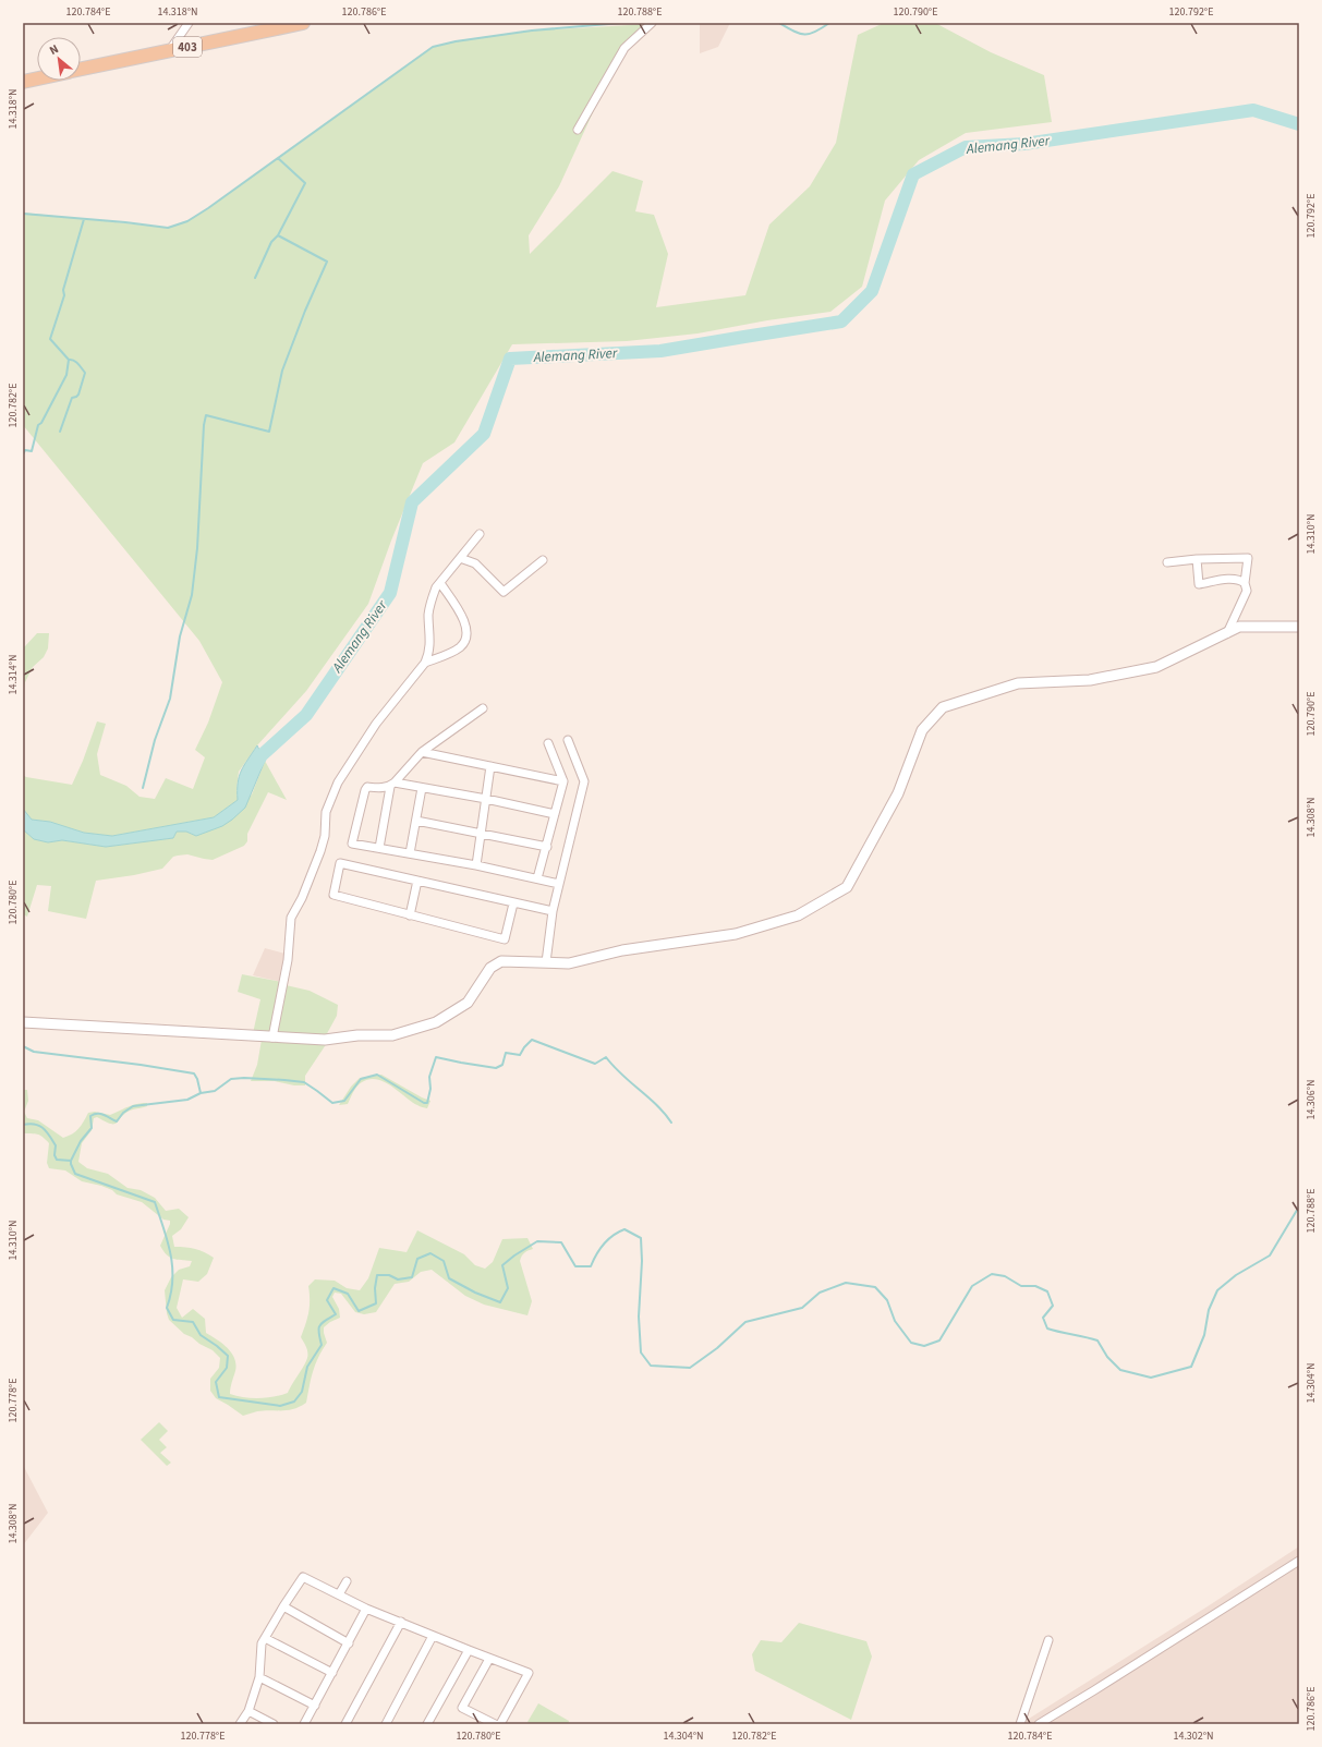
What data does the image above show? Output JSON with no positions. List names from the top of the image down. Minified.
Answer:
{"streets":{"main road":["403"]},"water":["Alemang River"],"north":"top left","coordinates":["120.784°E","14.318°N","120.786°E","120.788°E","120.790°E","120.792°E","120.782°E","14.310°N","14.314°N","14.308°N","120.780°E","14.306°N","14.304°N","120.778°E","14.302°N"]}
